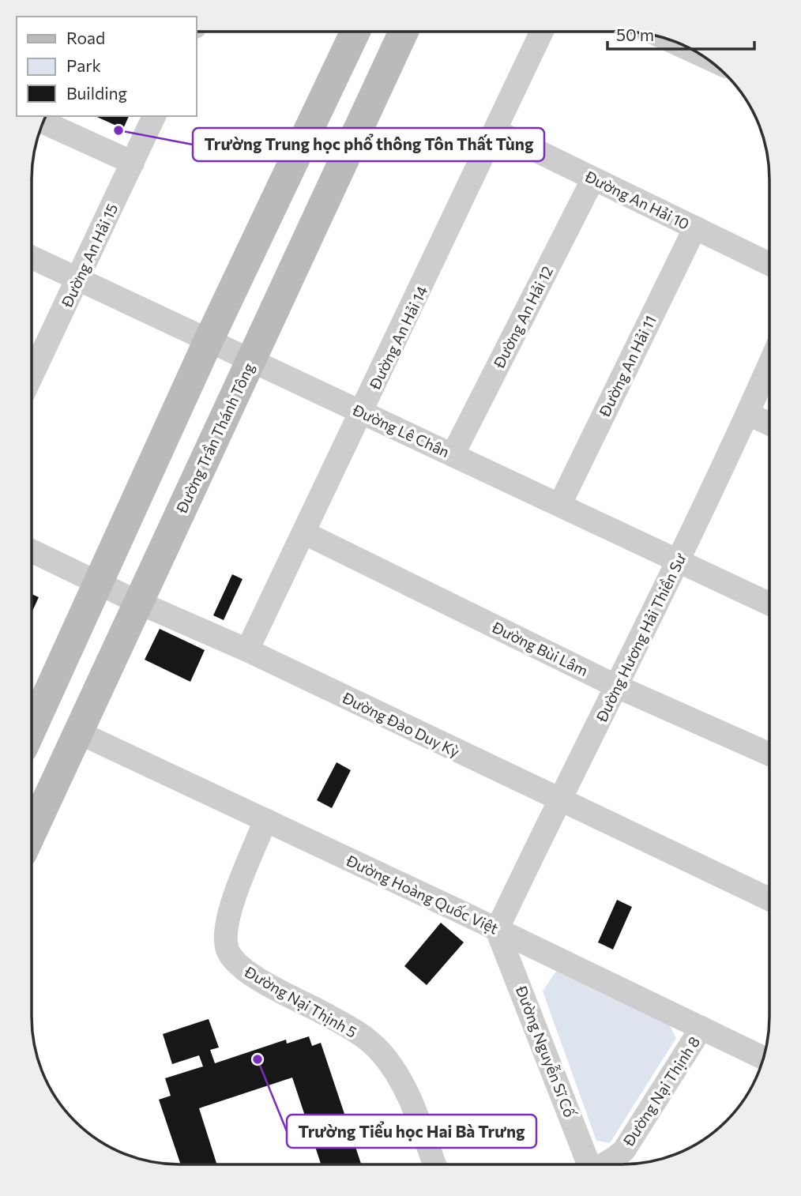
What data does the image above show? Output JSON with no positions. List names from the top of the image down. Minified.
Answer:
{"streets":{"main road":["Đường Trần Thánh Tông"],"street":["Đường An Hải 10","Đường An Hải 15","Đường An Hải 12","Đường An Hải 14","Đường An Hải 11","Đường Lê Chân","Đường Hương Hải Thiền Sư","Đường Bùi Lâm","Đường Đào Duy Kỳ","Đường Hoàng Quốc Việt","Đường Nại Thịnh 5","Đường Nguyễn Sĩ Cố","Đường Nại Thịnh 8"]},"crossings":[["Đường An Hải 10","Đường An Hải 12"],["Đường An Hải 10","Đường An Hải 14"],["Đường An Hải 10","Đường An Hải 11"],["Đường An Hải 15","Đường Lê Chân"],["Đường An Hải 12","Đường Lê Chân"],["Đường An Hải 14","Đường Lê Chân"],["Đường An Hải 14","Đường Bùi Lâm"],["Đường An Hải 14","Đường Đào Duy Kỳ"],["Đường An Hải 11","Đường Lê Chân"],["Đường Lê Chân","Đường Trần Thánh Tông"],["Đường Lê Chân","Đường Hương Hải Thiền Sư"],["Đường Trần Thánh Tông","Đường Đào Duy Kỳ"],["Đường Trần Thánh Tông","Đường Hoàng Quốc Việt"],["Đường Hương Hải Thiền Sư","Đường Bùi Lâm"],["Đường Hương Hải Thiền Sư","Đường Đào Duy Kỳ"],["Đường Hương Hải Thiền Sư","Đường Hoàng Quốc Việt"],["Đường Hương Hải Thiền Sư","Đường Nguyễn Sĩ Cố"],["Đường Hoàng Quốc Việt","Đường Nại Thịnh 5"],["Đường Hoàng Quốc Việt","Đường Nguyễn Sĩ Cố"],["Đường Hoàng Quốc Việt","Đường Nại Thịnh 8"]],"places":["Trường Trung học phổ thông Tôn Thất Tùng","Trường Tiểu học Hai Bà Trưng"],"legend":["Road","Park","Building"],"scale_bar":"50 m"}
